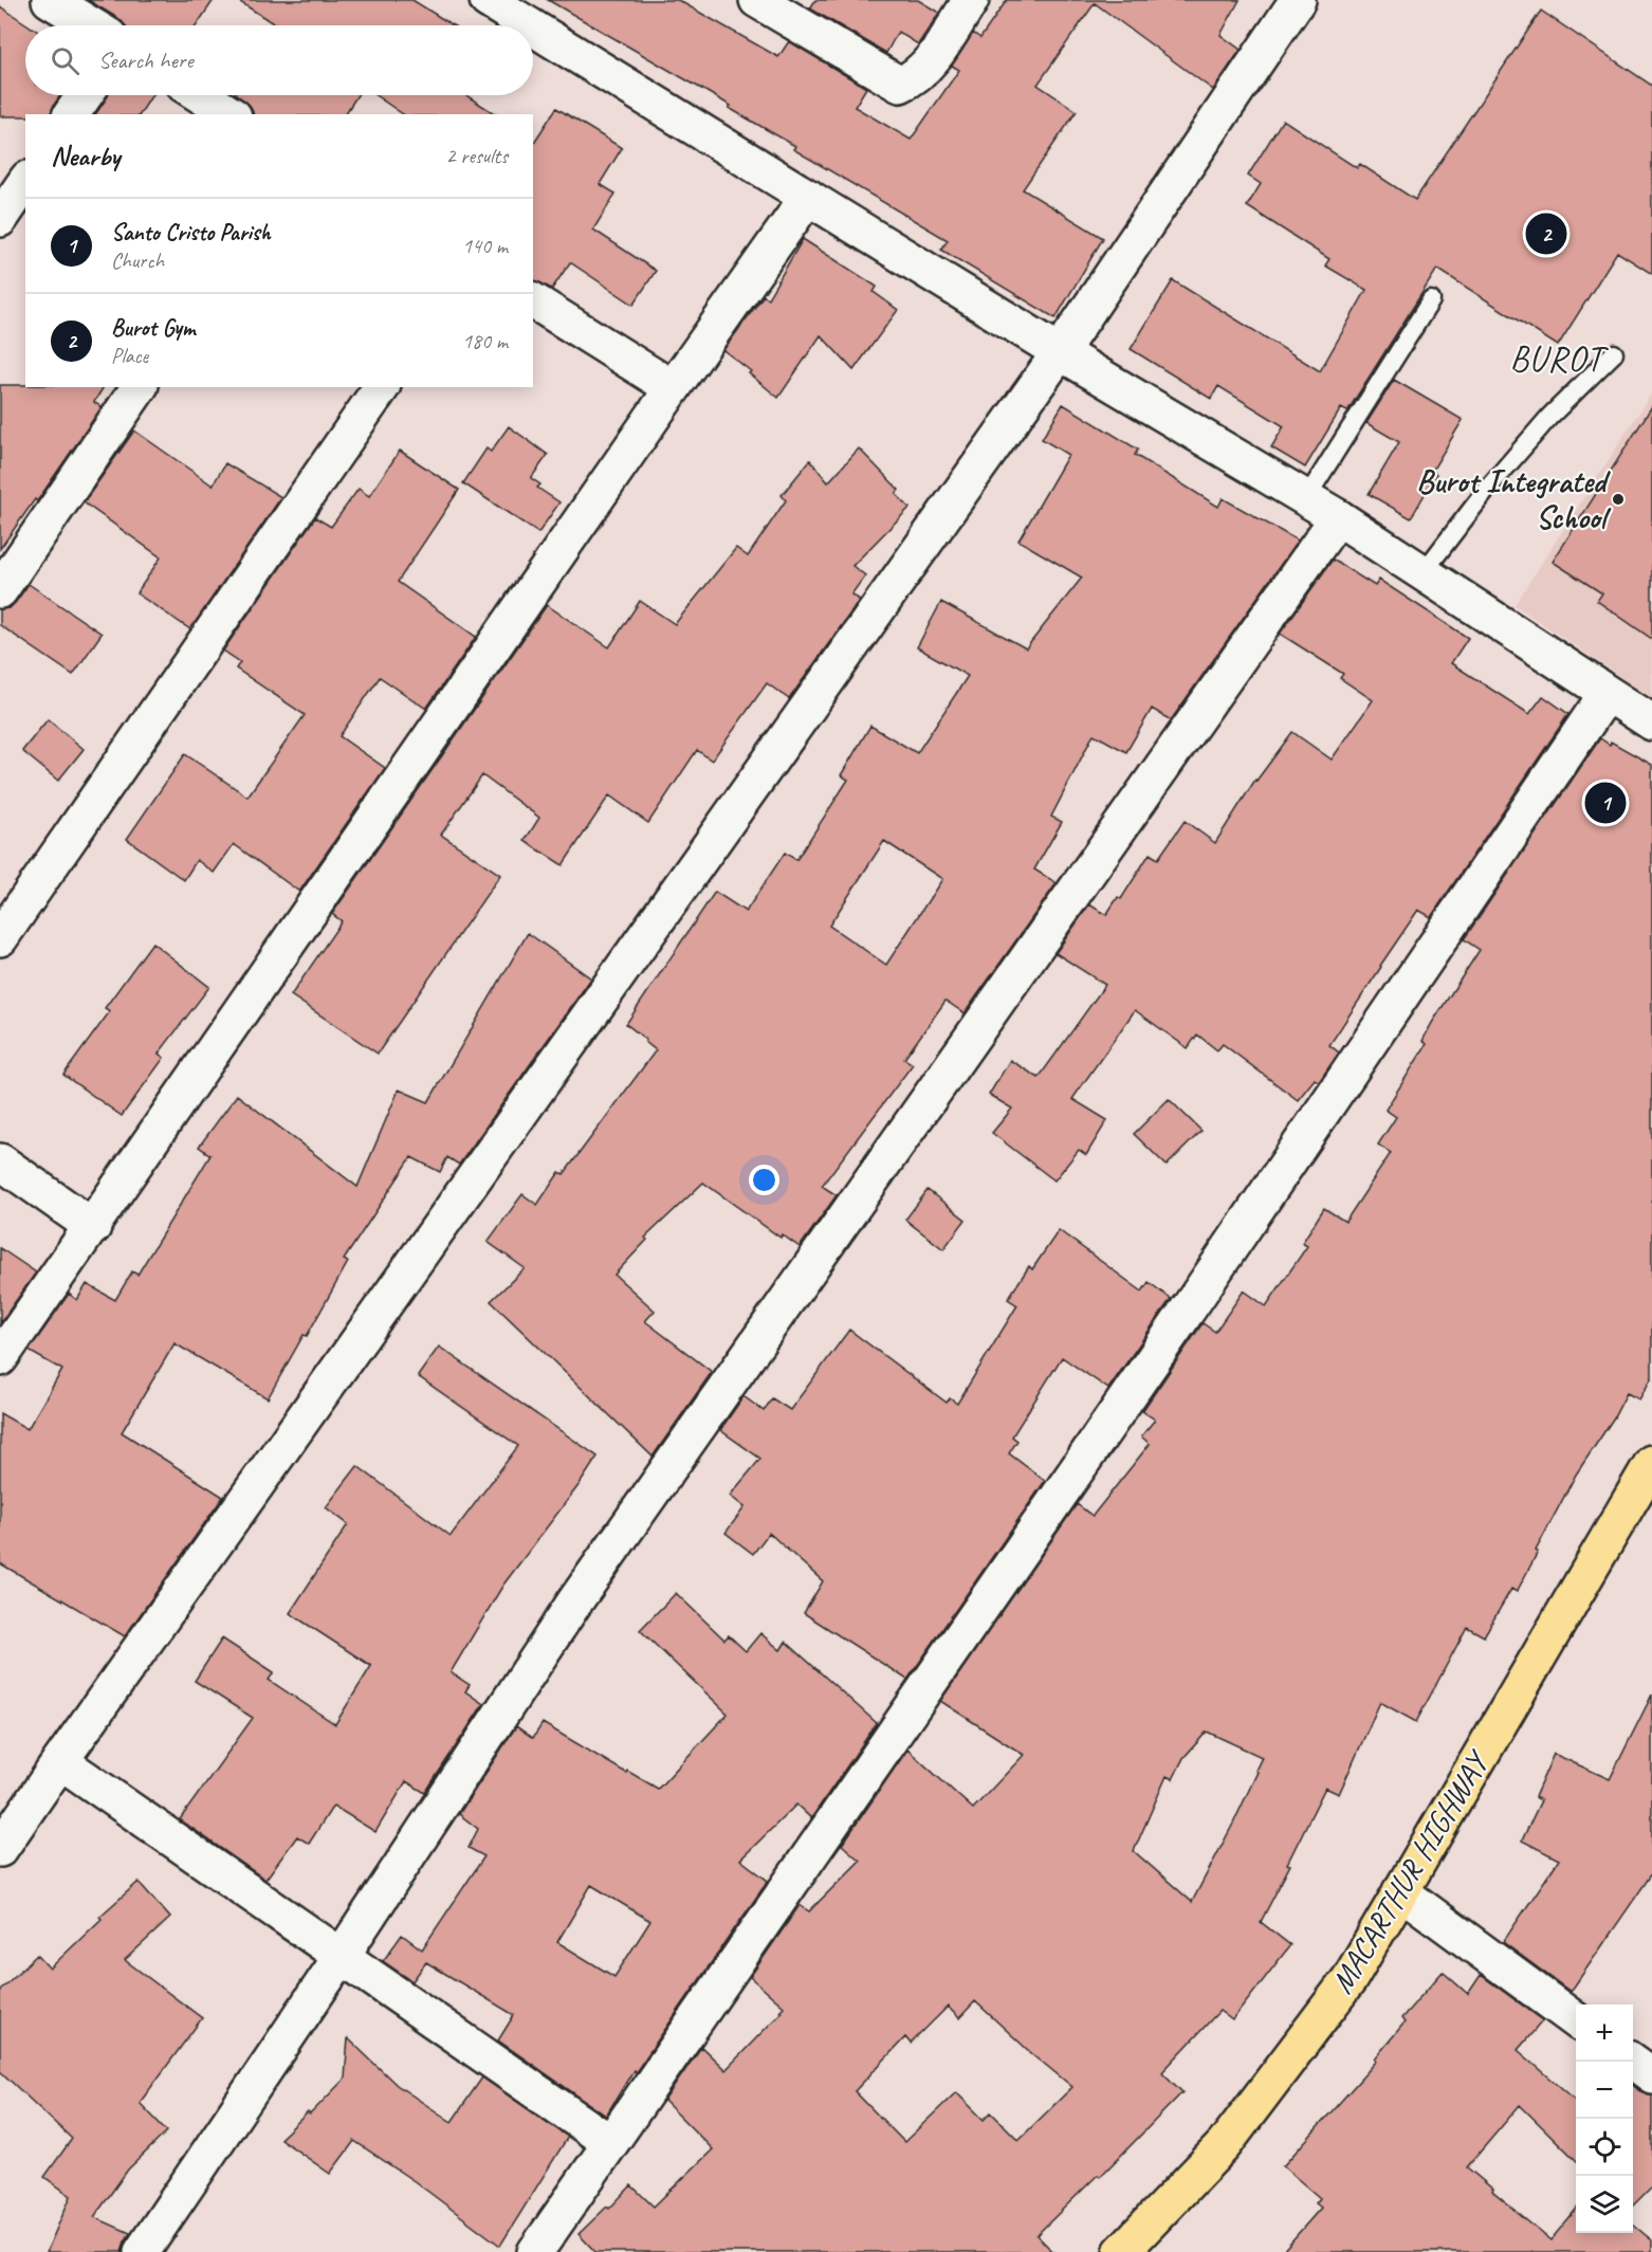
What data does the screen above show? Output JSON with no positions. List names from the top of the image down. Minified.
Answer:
{"streets":{"highway":["MACARTHUR HIGHWAY"]},"districts":["BUROT"],"places":["Burot Integrated School"],"page":{"search":"Search here","heading":["Nearby","2 results"],"list":[{"mark":"1","name":"Santo Cristo Parish","note":"Church","value":"140 m"},{"mark":"2","name":"Burot Gym","note":"Place","value":"180 m"}],"pins":["2","1"],"map_buttons":["+","−"]}}
